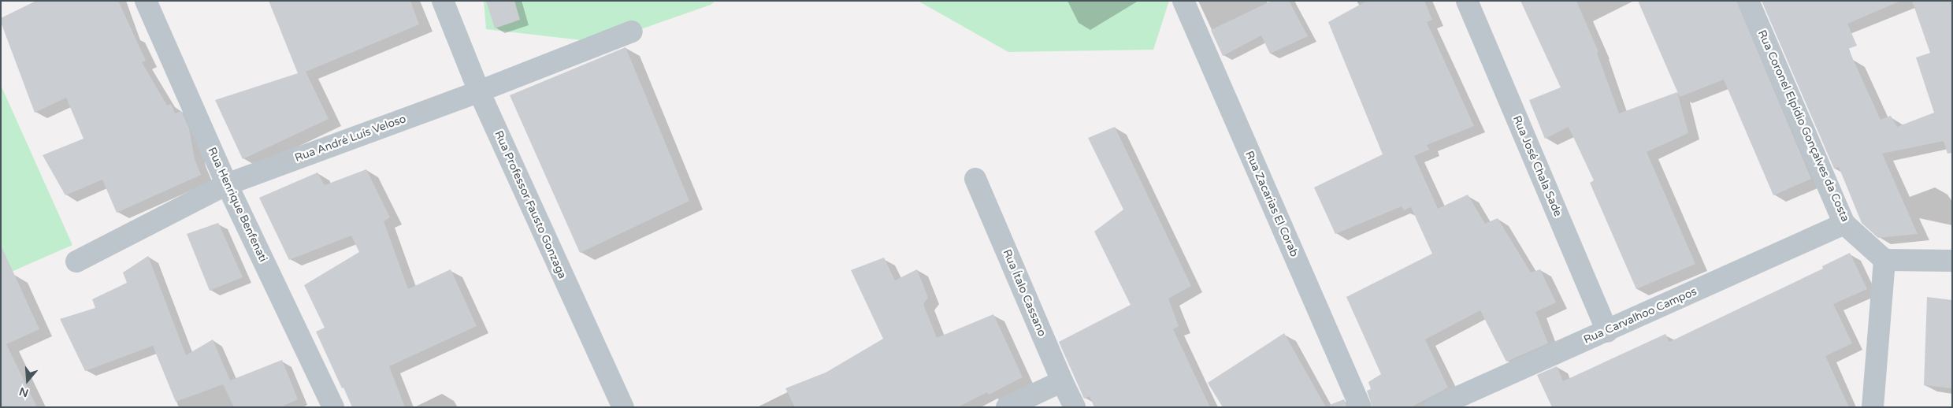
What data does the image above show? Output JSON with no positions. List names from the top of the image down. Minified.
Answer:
{"streets":{"street":["Rua Coronel Elpídio Gonçalves da Costa","Rua André Luís Veloso","Rua José Chala Sade","Rua Zacarias El Corab","Rua Henrique Benfenati","Rua Professor Fausto Gonzaga","Rua Ítalo Cassano","Rua Carvalhoo Campos"]},"crossings":[["Rua Coronel Elpídio Gonçalves da Costa","Rua Carvalhoo Campos"],["Rua André Luís Veloso","Rua Henrique Benfenati"],["Rua André Luís Veloso","Rua Professor Fausto Gonzaga"],["Rua José Chala Sade","Rua Carvalhoo Campos"]],"north":"bottom"}
